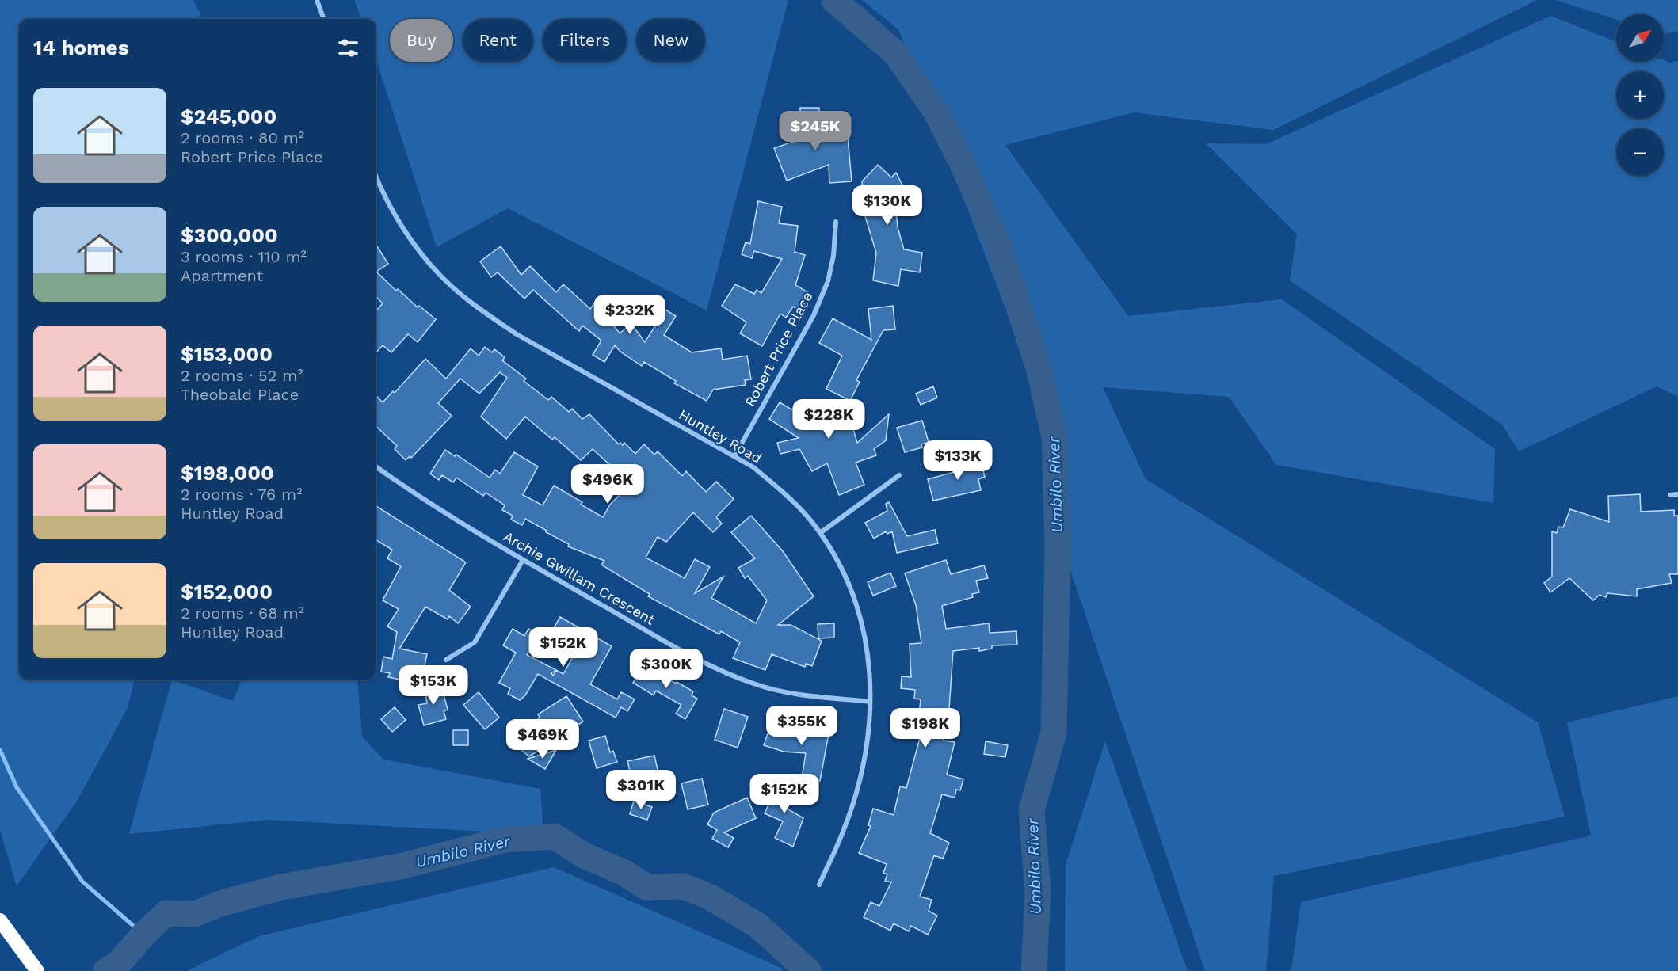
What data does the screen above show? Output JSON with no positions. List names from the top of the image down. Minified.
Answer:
{"streets":{"street":["Robert Price Place","Huntley Road","Archie Gwillam Crescent"]},"crossings":[["Robert Price Place","Huntley Road"],["Huntley Road","Archie Gwillam Crescent"]],"water":["Umbilo River"],"north":"top right","page":{"map_buttons":["+","−"],"chip":["Buy","Rent","Filters","New"],"heading":"14 homes","list":[{"name":"$245,000","note":"2 rooms · 80 m² · Robert Price Place"},{"name":"$300,000","note":"3 rooms · 110 m² · Apartment"},{"name":"$153,000","note":"2 rooms · 52 m² · Theobald Place"},{"name":"$198,000","note":"2 rooms · 76 m² · Huntley Road"},{"name":"$152,000","note":"2 rooms · 68 m² · Huntley Road"}],"price":["$245K","$130K","$232K","$228K","$133K","$496K","$152K","$300K","$153K","$355K","$198K","$469K","$301K","$152K"]}}
